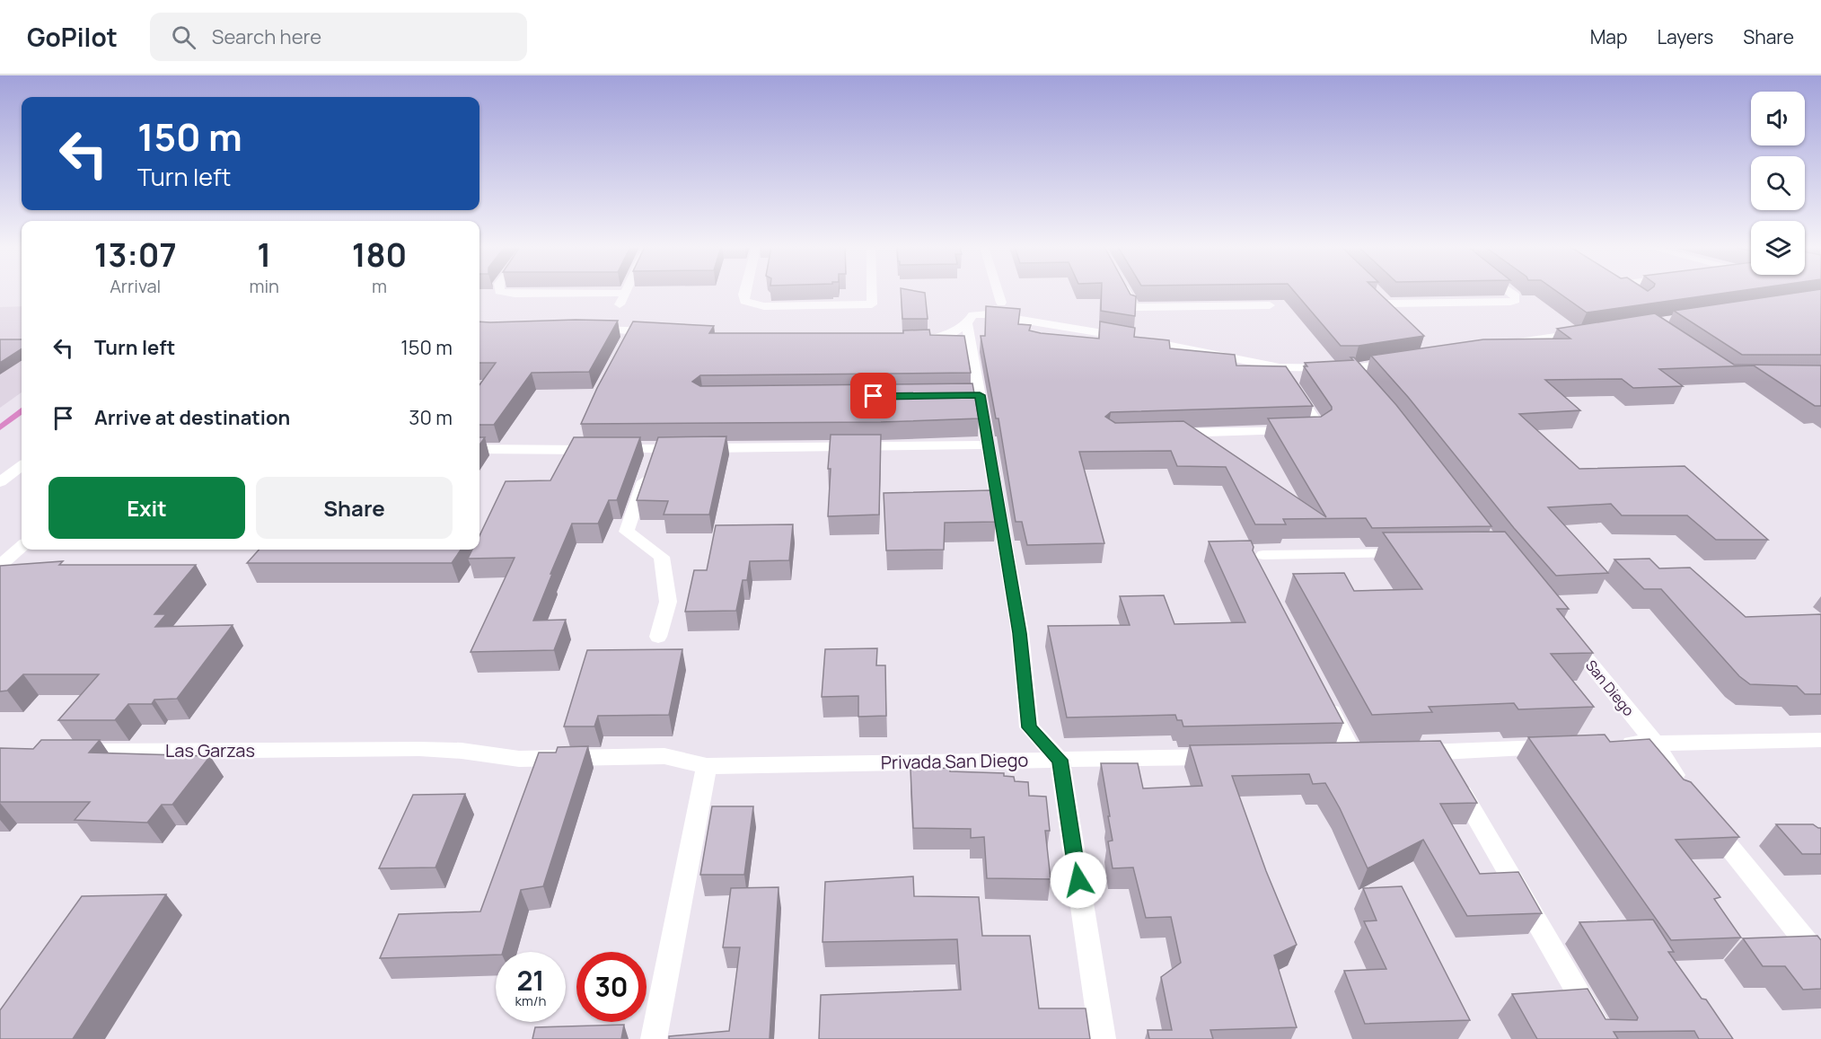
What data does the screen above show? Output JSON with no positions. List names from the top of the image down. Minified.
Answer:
{"streets":{"street":["San Diego","Las Garzas","Privada San Diego"]},"crossings":[["Las Garzas","Privada San Diego"]],"page":{"header":"GoPilot","search":"Search here","nav":["Map","Layers","Share"],"turn":["150 m","Turn left"],"eta":["13:07","Arrival","1","min","180","m"],"list":[{"name":"Turn left","value":"150 m"},{"name":"Arrive at destination","value":"30 m"}],"buttons":["Exit","Share"],"speed":"21 km/h","limit":"30"}}
